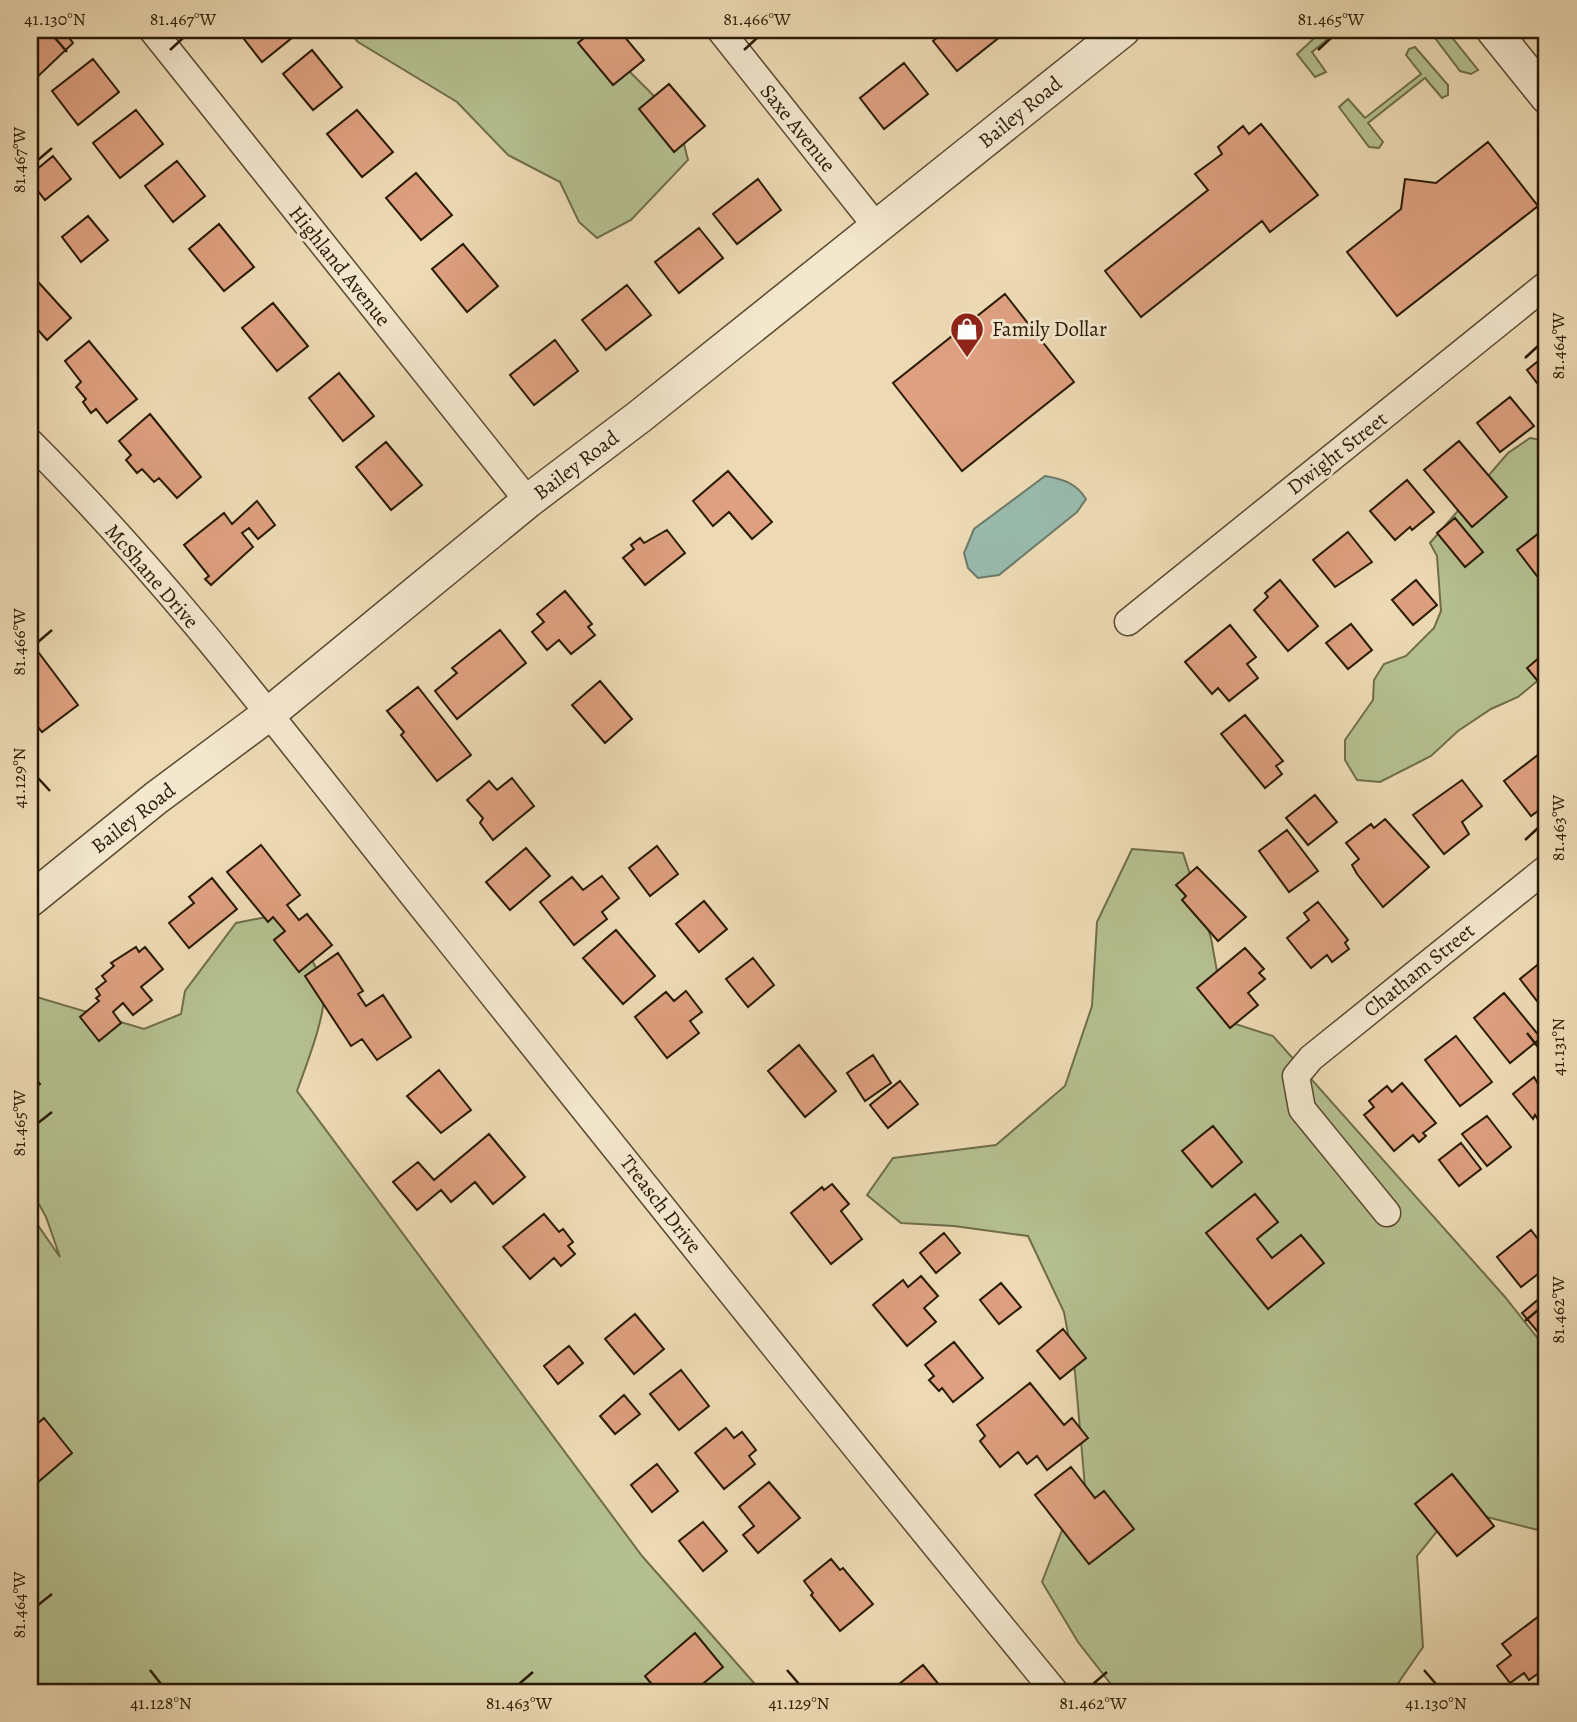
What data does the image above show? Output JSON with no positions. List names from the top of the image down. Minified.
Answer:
{"streets":{"street":["Bailey Road","Saxe Avenue","Highland Avenue","Dwight Street","McShane Drive","Chatham Street","Treasch Drive"]},"crossings":[["Bailey Road","Saxe Avenue"],["Bailey Road","Highland Avenue"],["Bailey Road","McShane Drive"],["Bailey Road","Treasch Drive"],["McShane Drive","Treasch Drive"]],"places":{"shop":["Family Dollar"]},"coordinates":["41.130°N","81.467°W","81.466°W","81.465°W","81.464°W","41.129°N","81.463°W","41.131°N","81.462°W","41.128°N"]}
